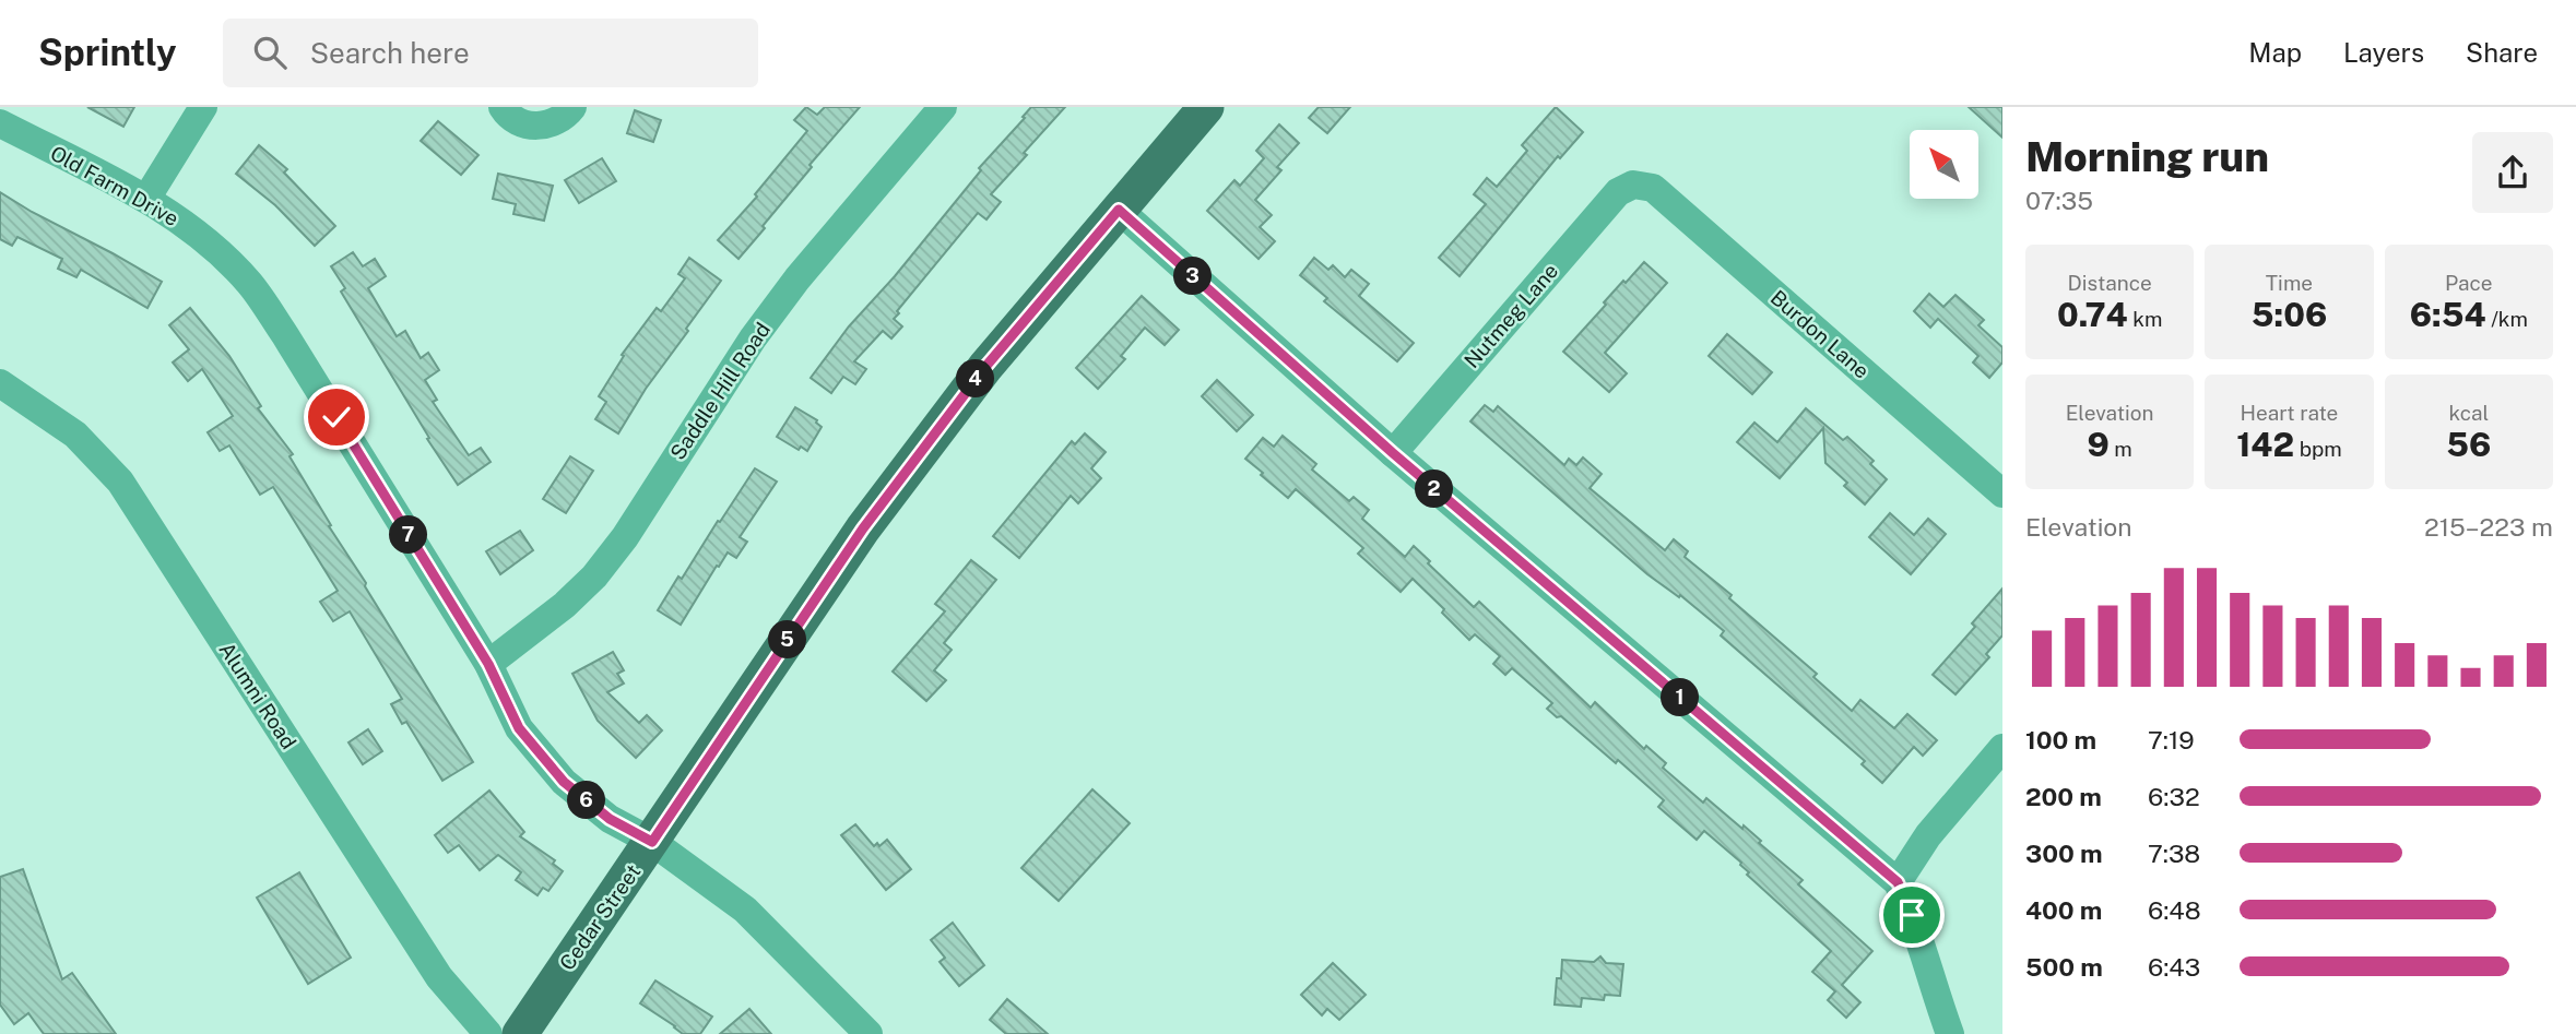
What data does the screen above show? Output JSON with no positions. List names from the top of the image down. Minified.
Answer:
{"streets":{"main road":["Cedar Street"],"street":["Old Farm Drive","Nutmeg Lane","Burdon Lane","Saddle Hill Road","Alumni Road"]},"crossings":[["Old Farm Drive","Saddle Hill Road"],["Old Farm Drive","Cedar Street"],["Nutmeg Lane","Burdon Lane"]],"north":"top left","page":{"header":"Sprintly","search":"Search here","nav":["Map","Layers","Share"],"heading":["Morning run","07:35"],"stats":[["Distance","0.74 km"],["Time","5:06"],["Pace","6:54 /km"],["Elevation","9 m"],["Heart rate","142 bpm"],["kcal","56"]],"pins":["3","4","2","7","5","1","6"],"chart":["Elevation","215–223 m"],"list":[{"name":"100 m","note":"7:19"},{"name":"200 m","note":"6:32"},{"name":"300 m","note":"7:38"},{"name":"400 m","note":"6:48"},{"name":"500 m","note":"6:43"}]}}
